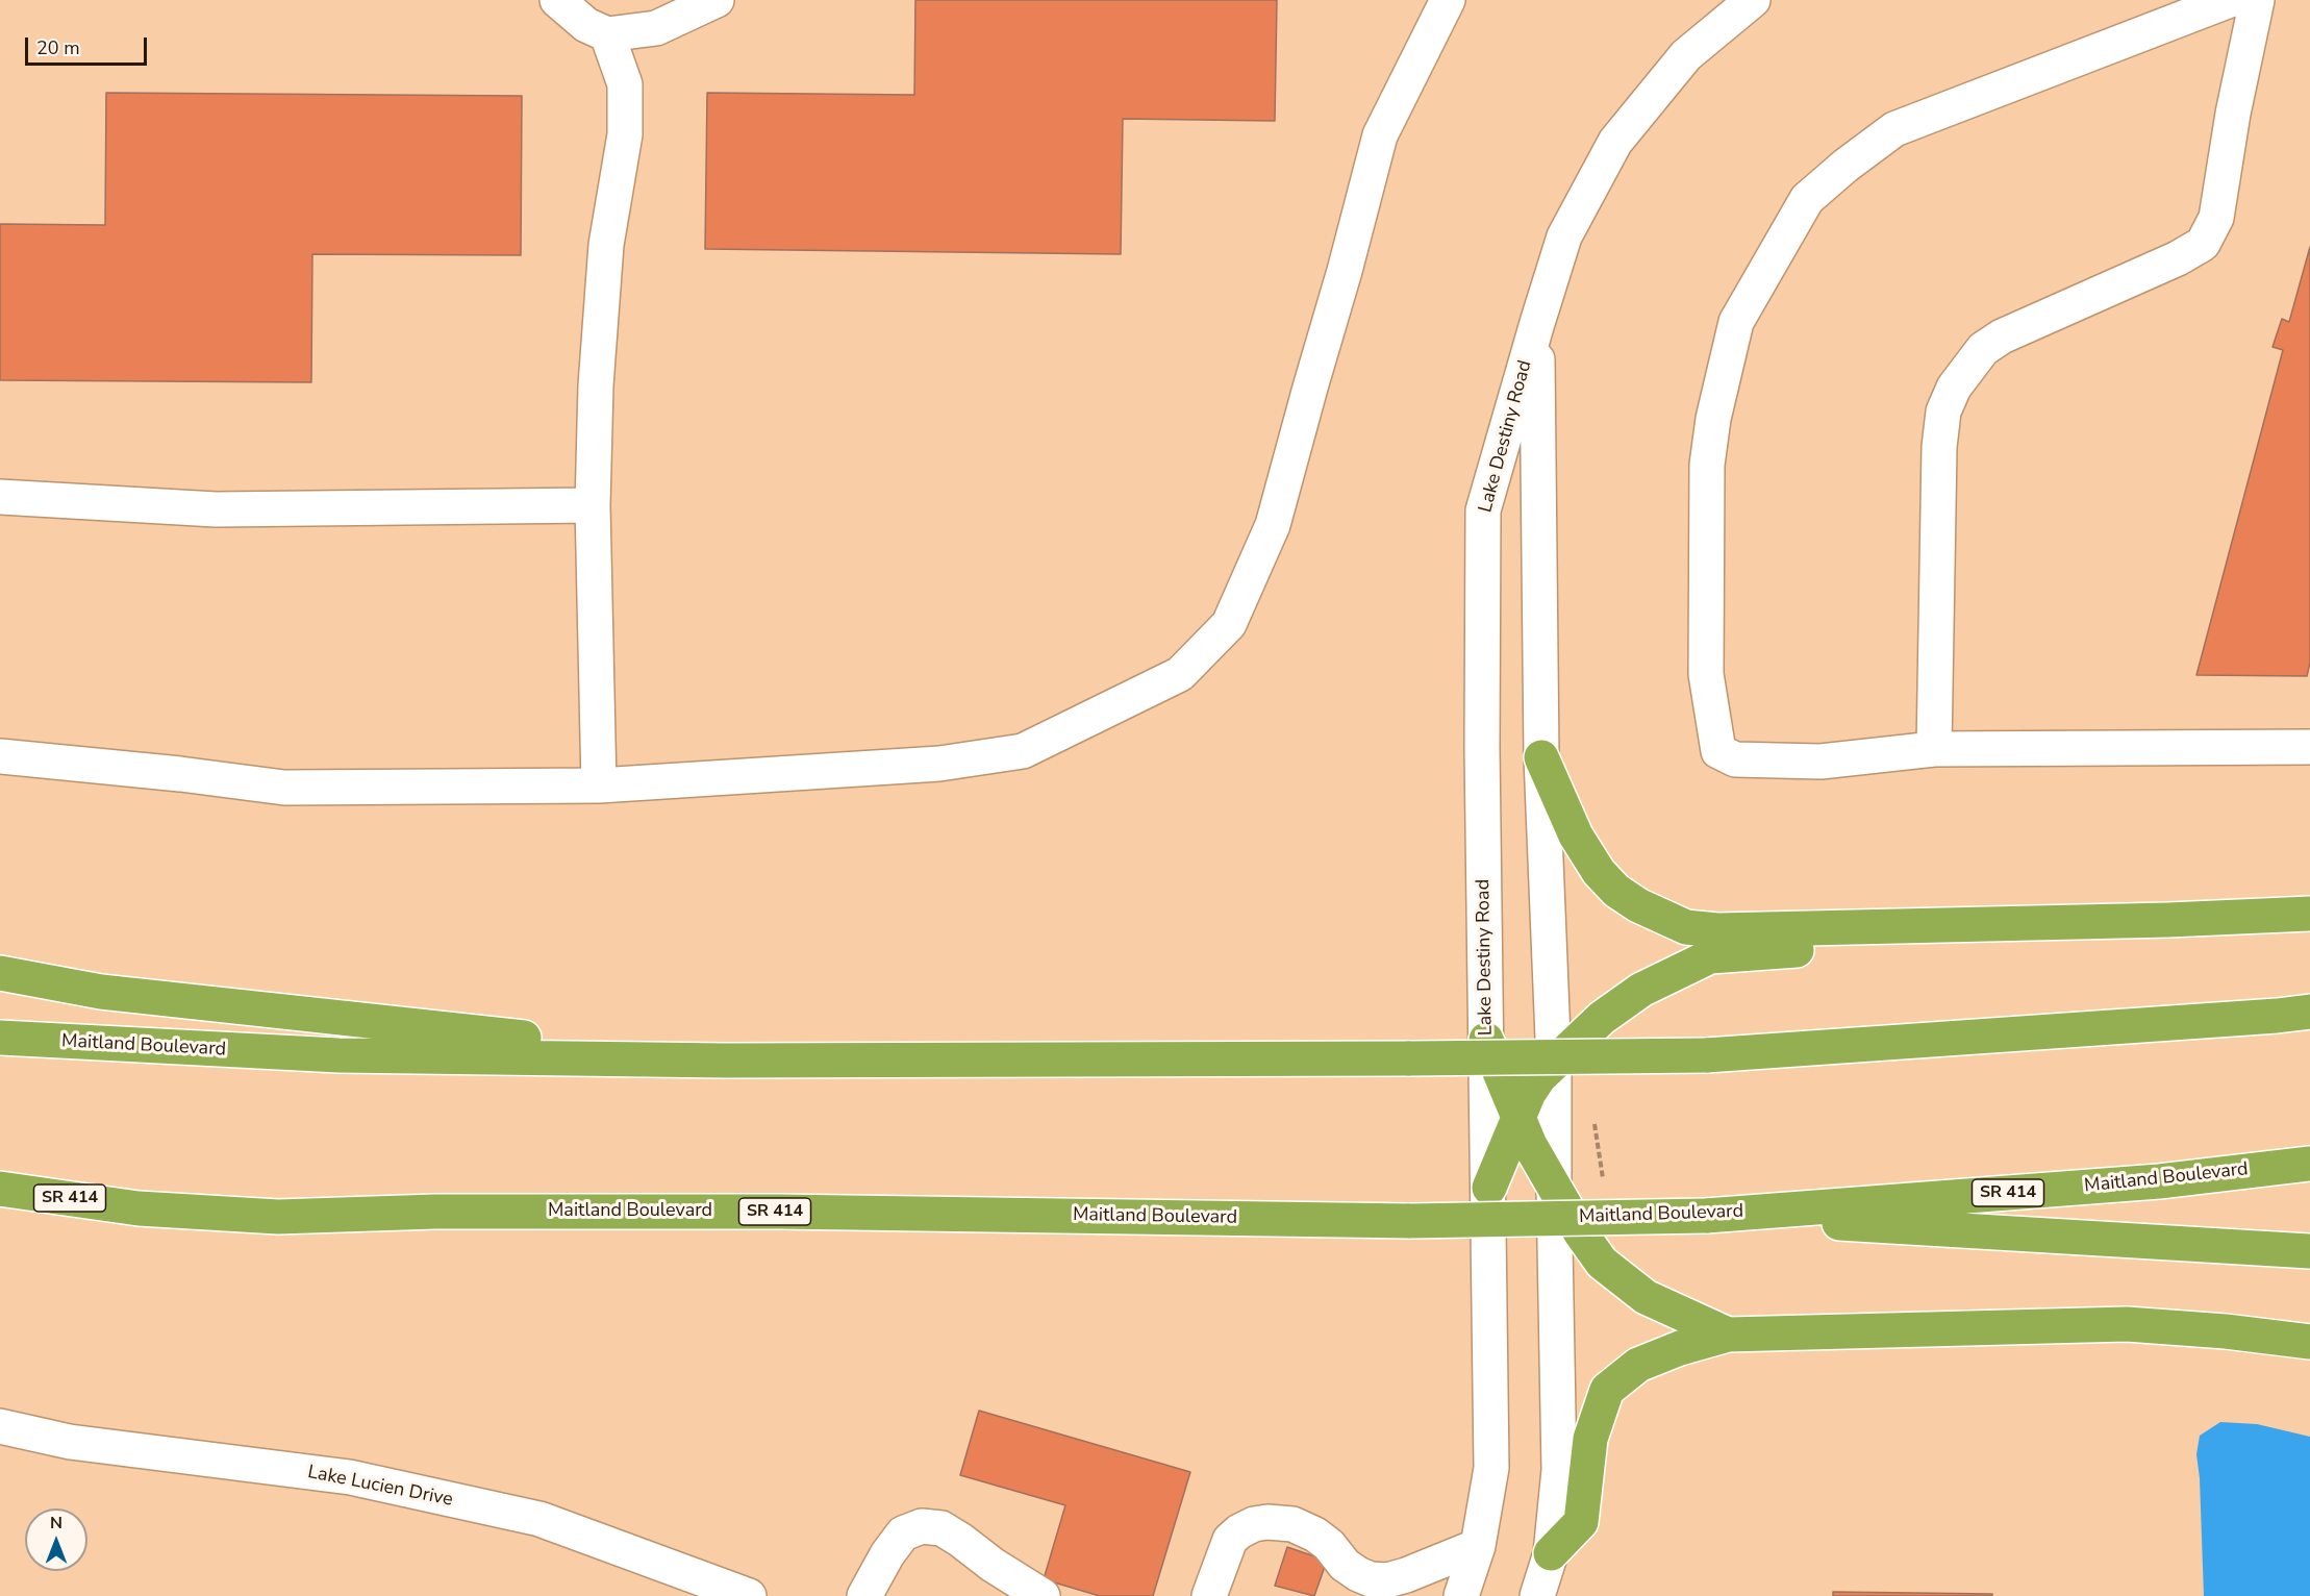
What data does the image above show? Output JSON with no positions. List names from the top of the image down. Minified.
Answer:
{"streets":{"highway":["Maitland Boulevard","SR 414"],"street":["Lake Destiny Road","Lake Lucien Drive"]},"scale_bar":"20 m","north":"top"}
